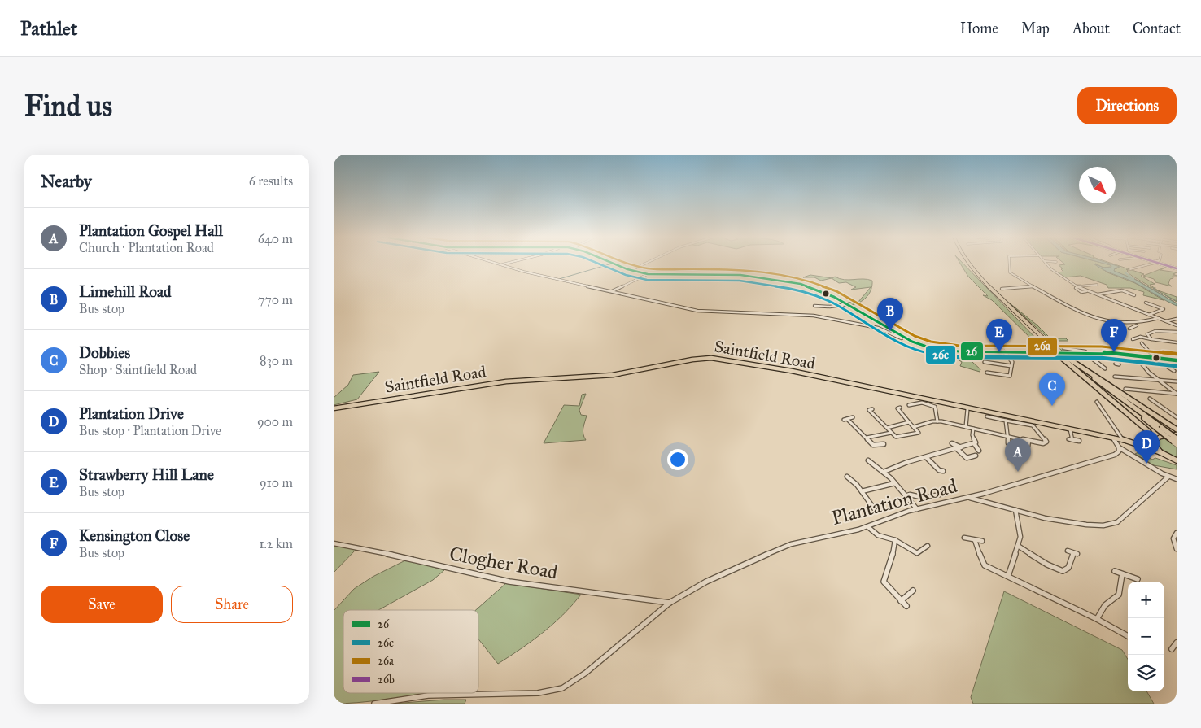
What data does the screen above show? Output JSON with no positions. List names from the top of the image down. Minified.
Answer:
{"streets":{"main road":["Saintfield Road"],"street":["Plantation Road","Clogher Road"]},"crossings":[["Plantation Road","Clogher Road"]],"lines":["transit line 26","transit line 26c","transit line 26a","transit line 26b"],"legend":["26","26c","26a","26b"],"north":"bottom right","page":{"header":"Pathlet","nav":["Home","Map","About","Contact"],"buttons":["Directions",["Save","Share"]],"title":"Find us","heading":["Nearby","6 results"],"list":[{"mark":"A","name":"Plantation Gospel Hall","note":"Church · Plantation Road","value":"640 m"},{"mark":"B","name":"Limehill Road","note":"Bus stop","value":"770 m"},{"mark":"C","name":"Dobbies","note":"Shop · Saintfield Road","value":"830 m"},{"mark":"D","name":"Plantation Drive","note":"Bus stop · Plantation Drive","value":"900 m"},{"mark":"E","name":"Strawberry Hill Lane","note":"Bus stop","value":"910 m"},{"mark":"F","name":"Kensington Close","note":"Bus stop","value":"1.2 km"}],"pins":["B","E","F","C","D","A"],"map_buttons":["+","−"]}}
